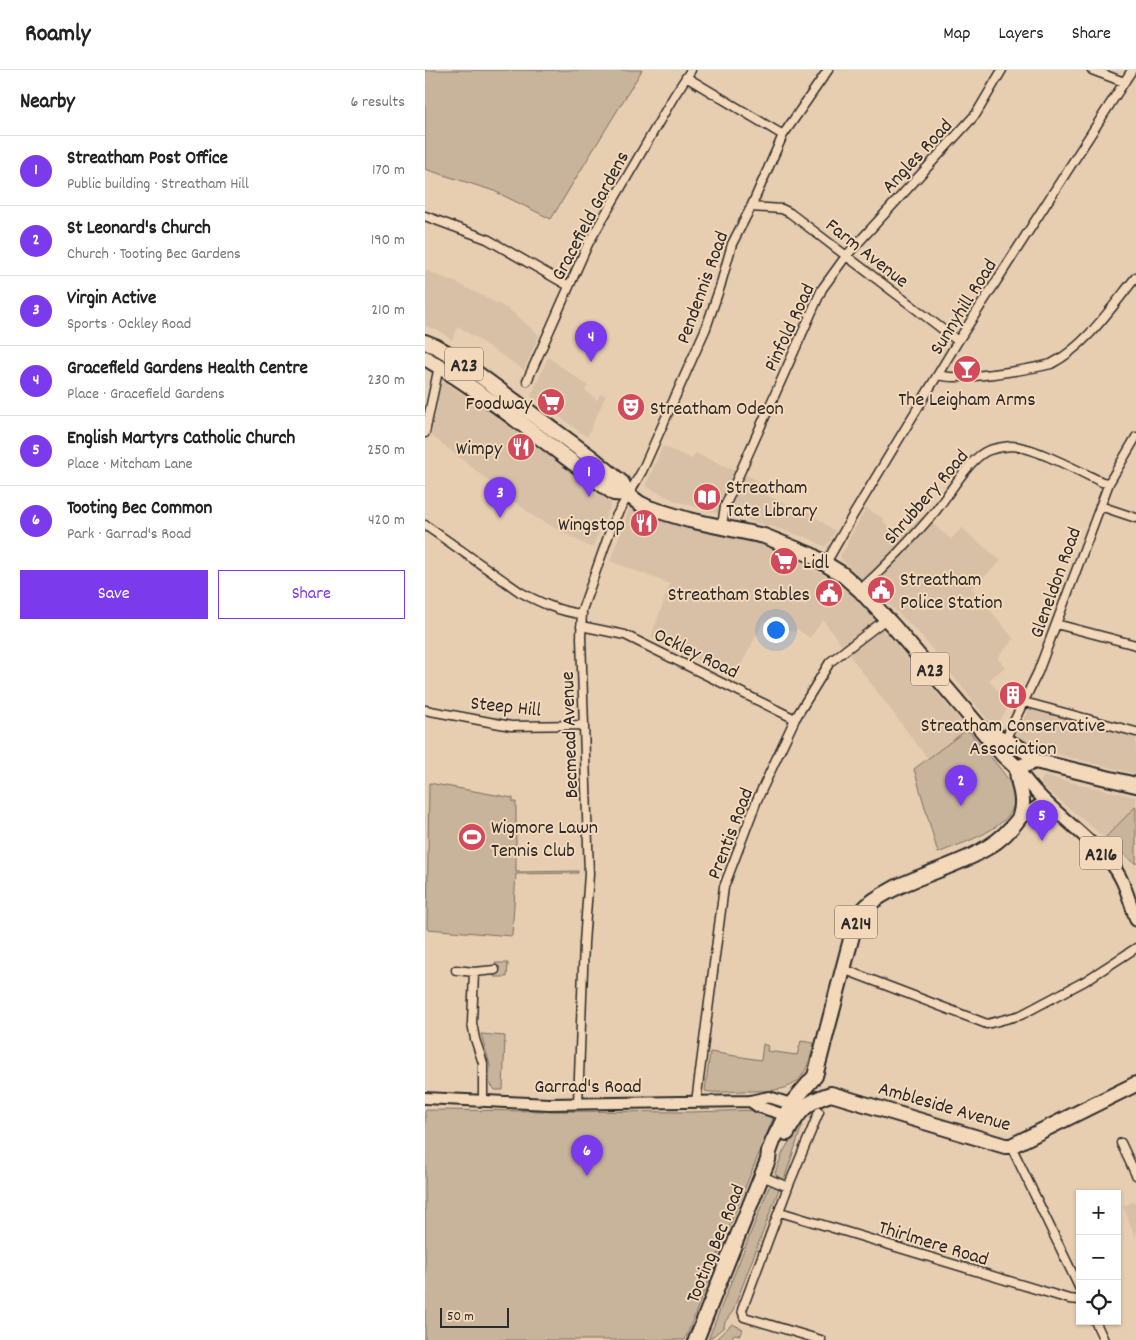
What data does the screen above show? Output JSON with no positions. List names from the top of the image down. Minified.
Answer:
{"streets":{"highway":["A23","A214","Ambleside Avenue","Tooting Bec Road"],"main road":["A216","Garrad's Road"],"street":["Angles Road","Gracefield Gardens","Farm Avenue","Pendennis Road","Sunnyhill Road","Pinfold Road","Shrubbery Road","Gleneldon Road","Ockley Road","Steep Hill","Becmead Avenue","Prentis Road","Thirlmere Road"]},"crossings":[["Angles Road","Farm Avenue"],["Angles Road","Pinfold Road"],["Farm Avenue","Pendennis Road"],["Farm Avenue","Sunnyhill Road"],["Farm Avenue","Pinfold Road"],["Pendennis Road","A23"],["Pendennis Road","Becmead Avenue"],["Sunnyhill Road","A23"],["Pinfold Road","A23"],["A23","Shrubbery Road"],["A23","Gleneldon Road"],["A23","Becmead Avenue"],["A23","Prentis Road"],["A23","A216"],["Shrubbery Road","Gleneldon Road"],["Ockley Road","Becmead Avenue"],["Ockley Road","Prentis Road"],["Steep Hill","Becmead Avenue"],["Becmead Avenue","Garrad's Road"],["Prentis Road","Garrad's Road"],["A214","Garrad's Road"],["A214","Tooting Bec Road"],["Garrad's Road","Tooting Bec Road"]],"places":{"bar":["The Leigham Arms"],"supermarket":["Foodway","Lidl"],"theatre":["Streatham Odeon"],"restaurant":["Wimpy","Wingstop"],"library":["Streatham Tate Library"],"public building":["Streatham Police Station","Streatham Stables"],"building":["Streatham Conservative Association"],"sports":["Wigmore Lawn Tennis Club"]},"scale_bar":"50 m","page":{"header":"Roamly","nav":["Map","Layers","Share"],"heading":["Nearby","6 results"],"list":[{"mark":"1","name":"Streatham Post Office","note":"Public building · Streatham Hill","value":"170 m"},{"mark":"2","name":"St Leonard's Church","note":"Church · Tooting Bec Gardens","value":"190 m"},{"mark":"3","name":"Virgin Active","note":"Sports · Ockley Road","value":"210 m"},{"mark":"4","name":"Gracefield Gardens Health Centre","note":"Place · Gracefield Gardens","value":"230 m"},{"mark":"5","name":"English Martyrs Catholic Church","note":"Place · Mitcham Lane","value":"250 m"},{"mark":"6","name":"Tooting Bec Common","note":"Park · Garrad's Road","value":"420 m"}],"pins":["4","1","3","2","5","6"],"buttons":["Save","Share"],"map_buttons":["+","−"],"scale":"50 m"}}
